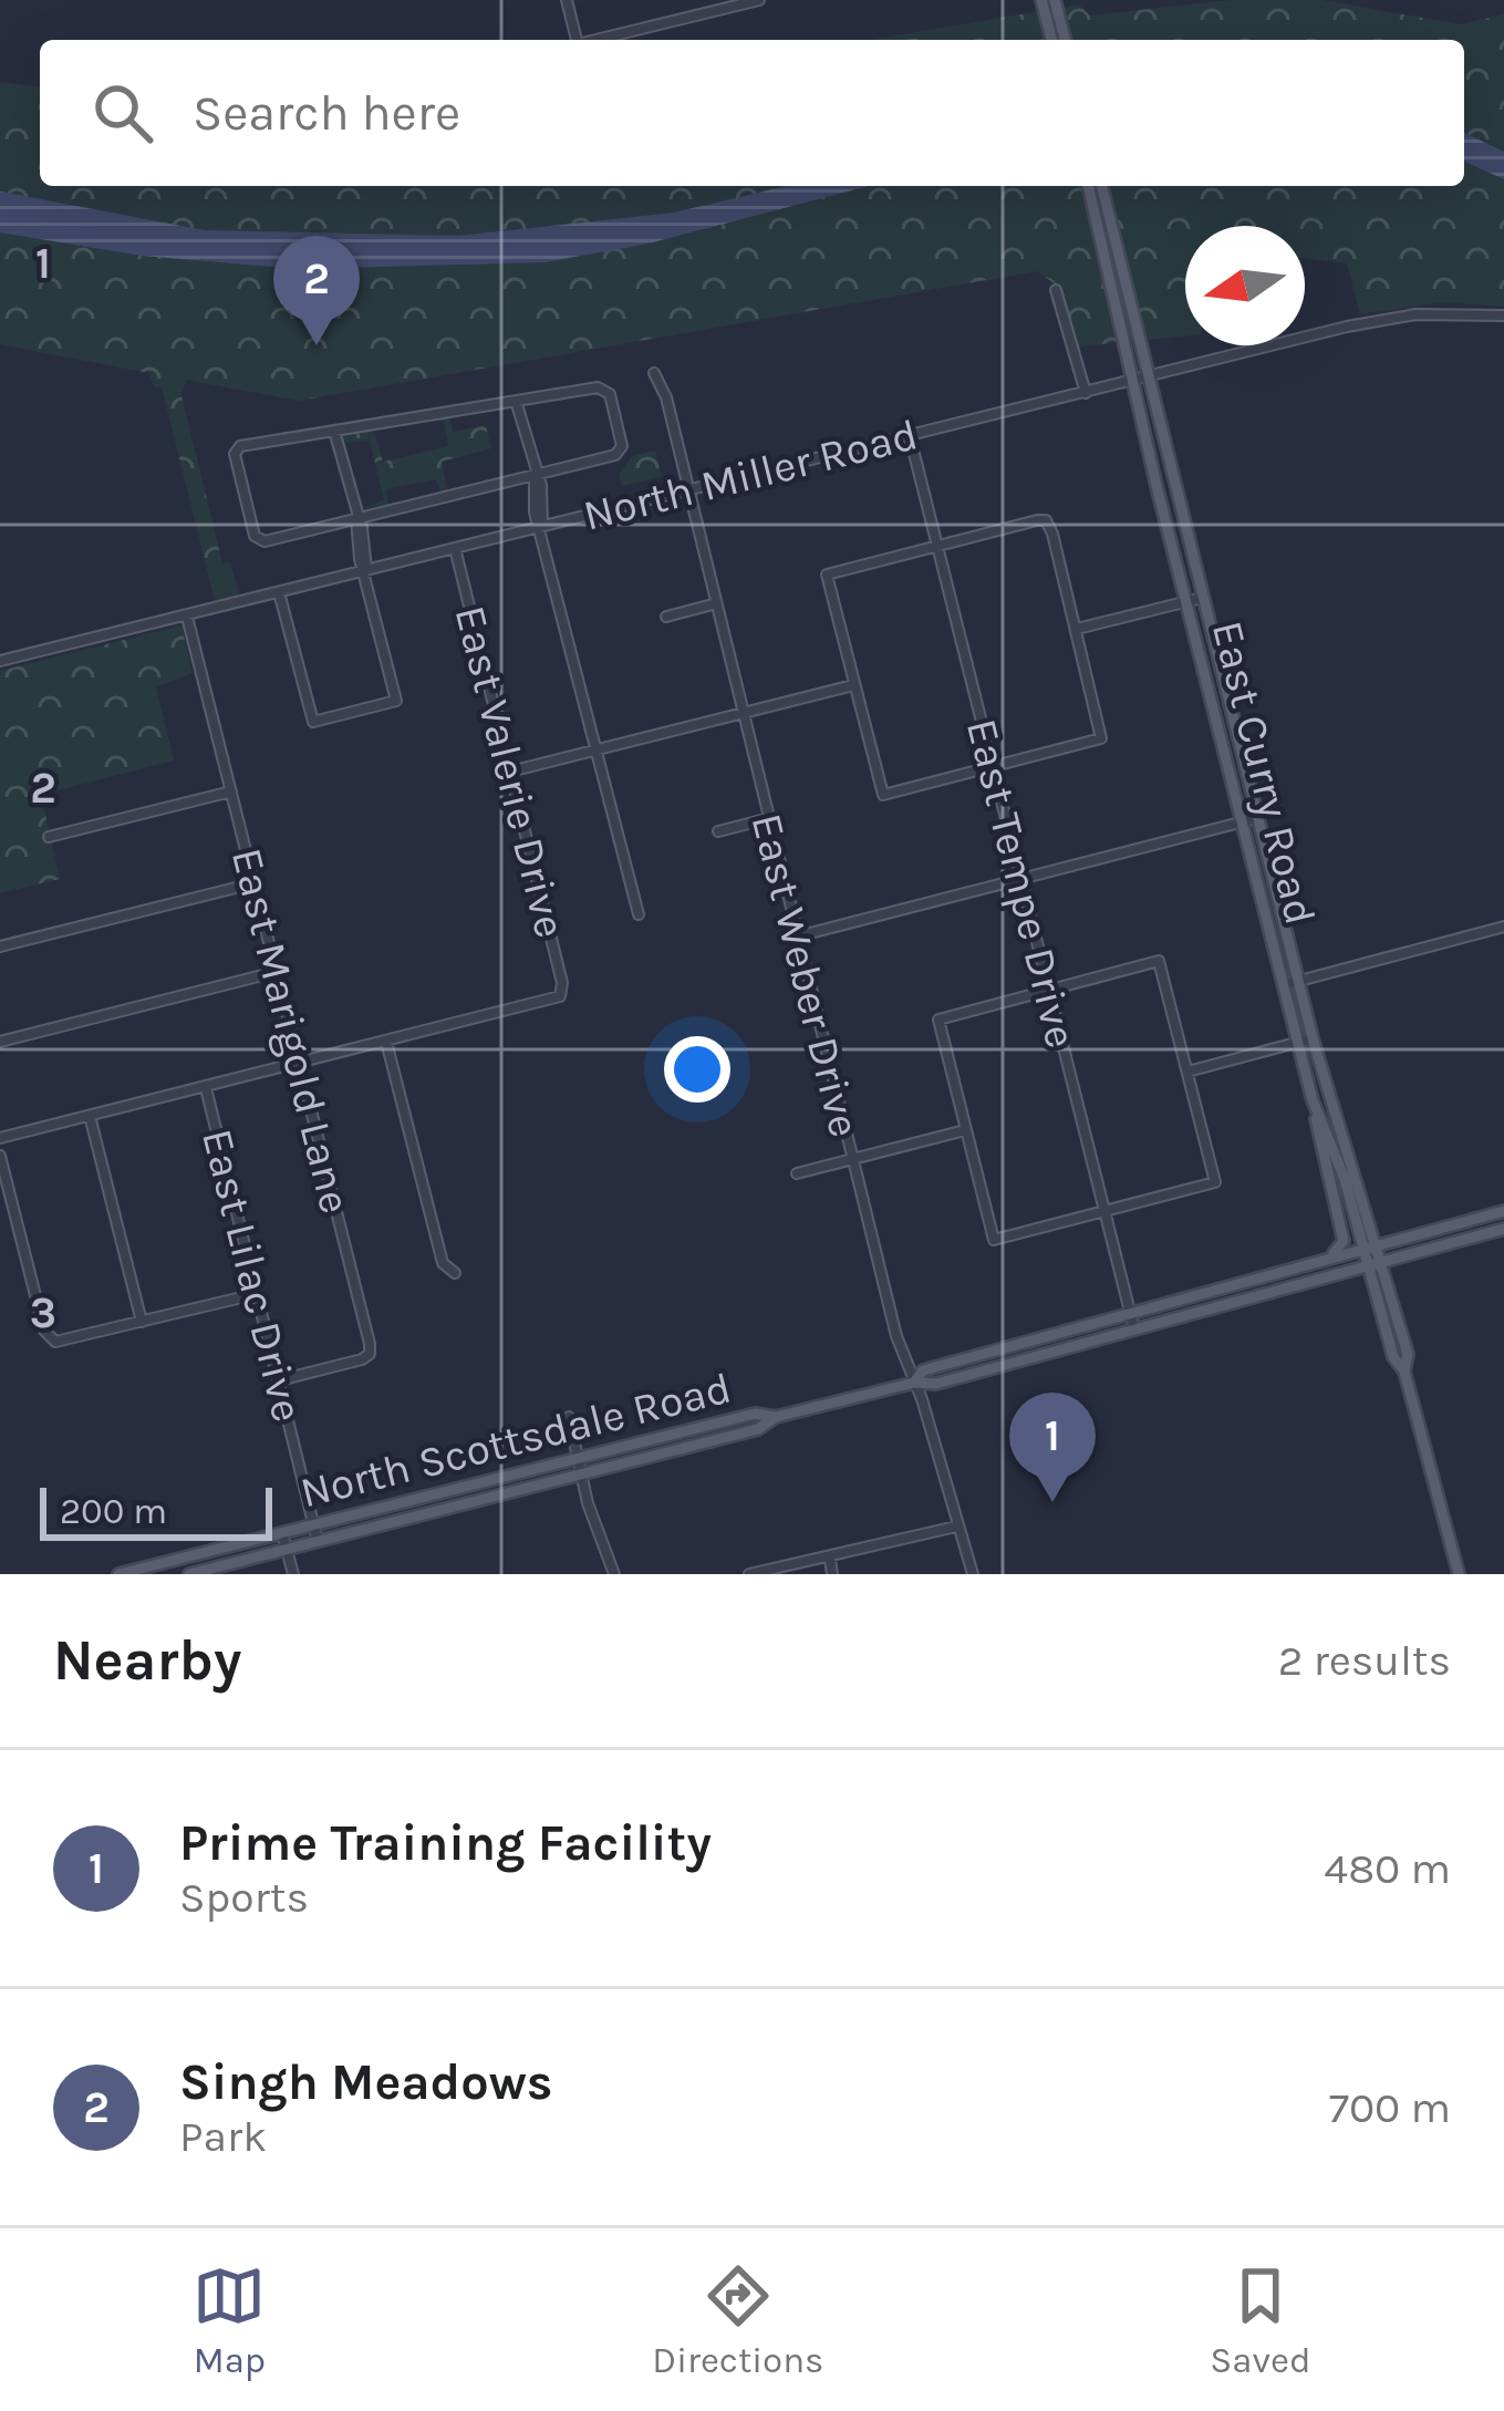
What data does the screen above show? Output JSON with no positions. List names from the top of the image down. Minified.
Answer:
{"streets":{"main road":["East Curry Road","North Scottsdale Road"],"street":["North Miller Road","East Valerie Drive","East Tempe Drive","East Weber Drive","East Marigold Lane","East Lilac Drive"]},"crossings":[["North Miller Road","East Valerie Drive"],["North Miller Road","East Curry Road"],["North Miller Road","East Tempe Drive"],["North Miller Road","East Weber Drive"],["North Miller Road","East Marigold Lane"],["East Curry Road","North Scottsdale Road"],["East Tempe Drive","North Scottsdale Road"],["East Weber Drive","North Scottsdale Road"],["East Marigold Lane","East Lilac Drive"],["East Lilac Drive","North Scottsdale Road"]],"scale_bar":"200 m","north":"left","page":{"search":"Search here","pins":["2","1"],"scale":"200 m","heading":["Nearby","2 results"],"list":[{"mark":"1","name":"Prime Training Facility","note":"Sports","value":"480 m"},{"mark":"2","name":"Singh Meadows","note":"Park","value":"700 m"}],"nav":["Map","Directions","Saved"]},"grid":{"rows":["1","2","3"]}}
